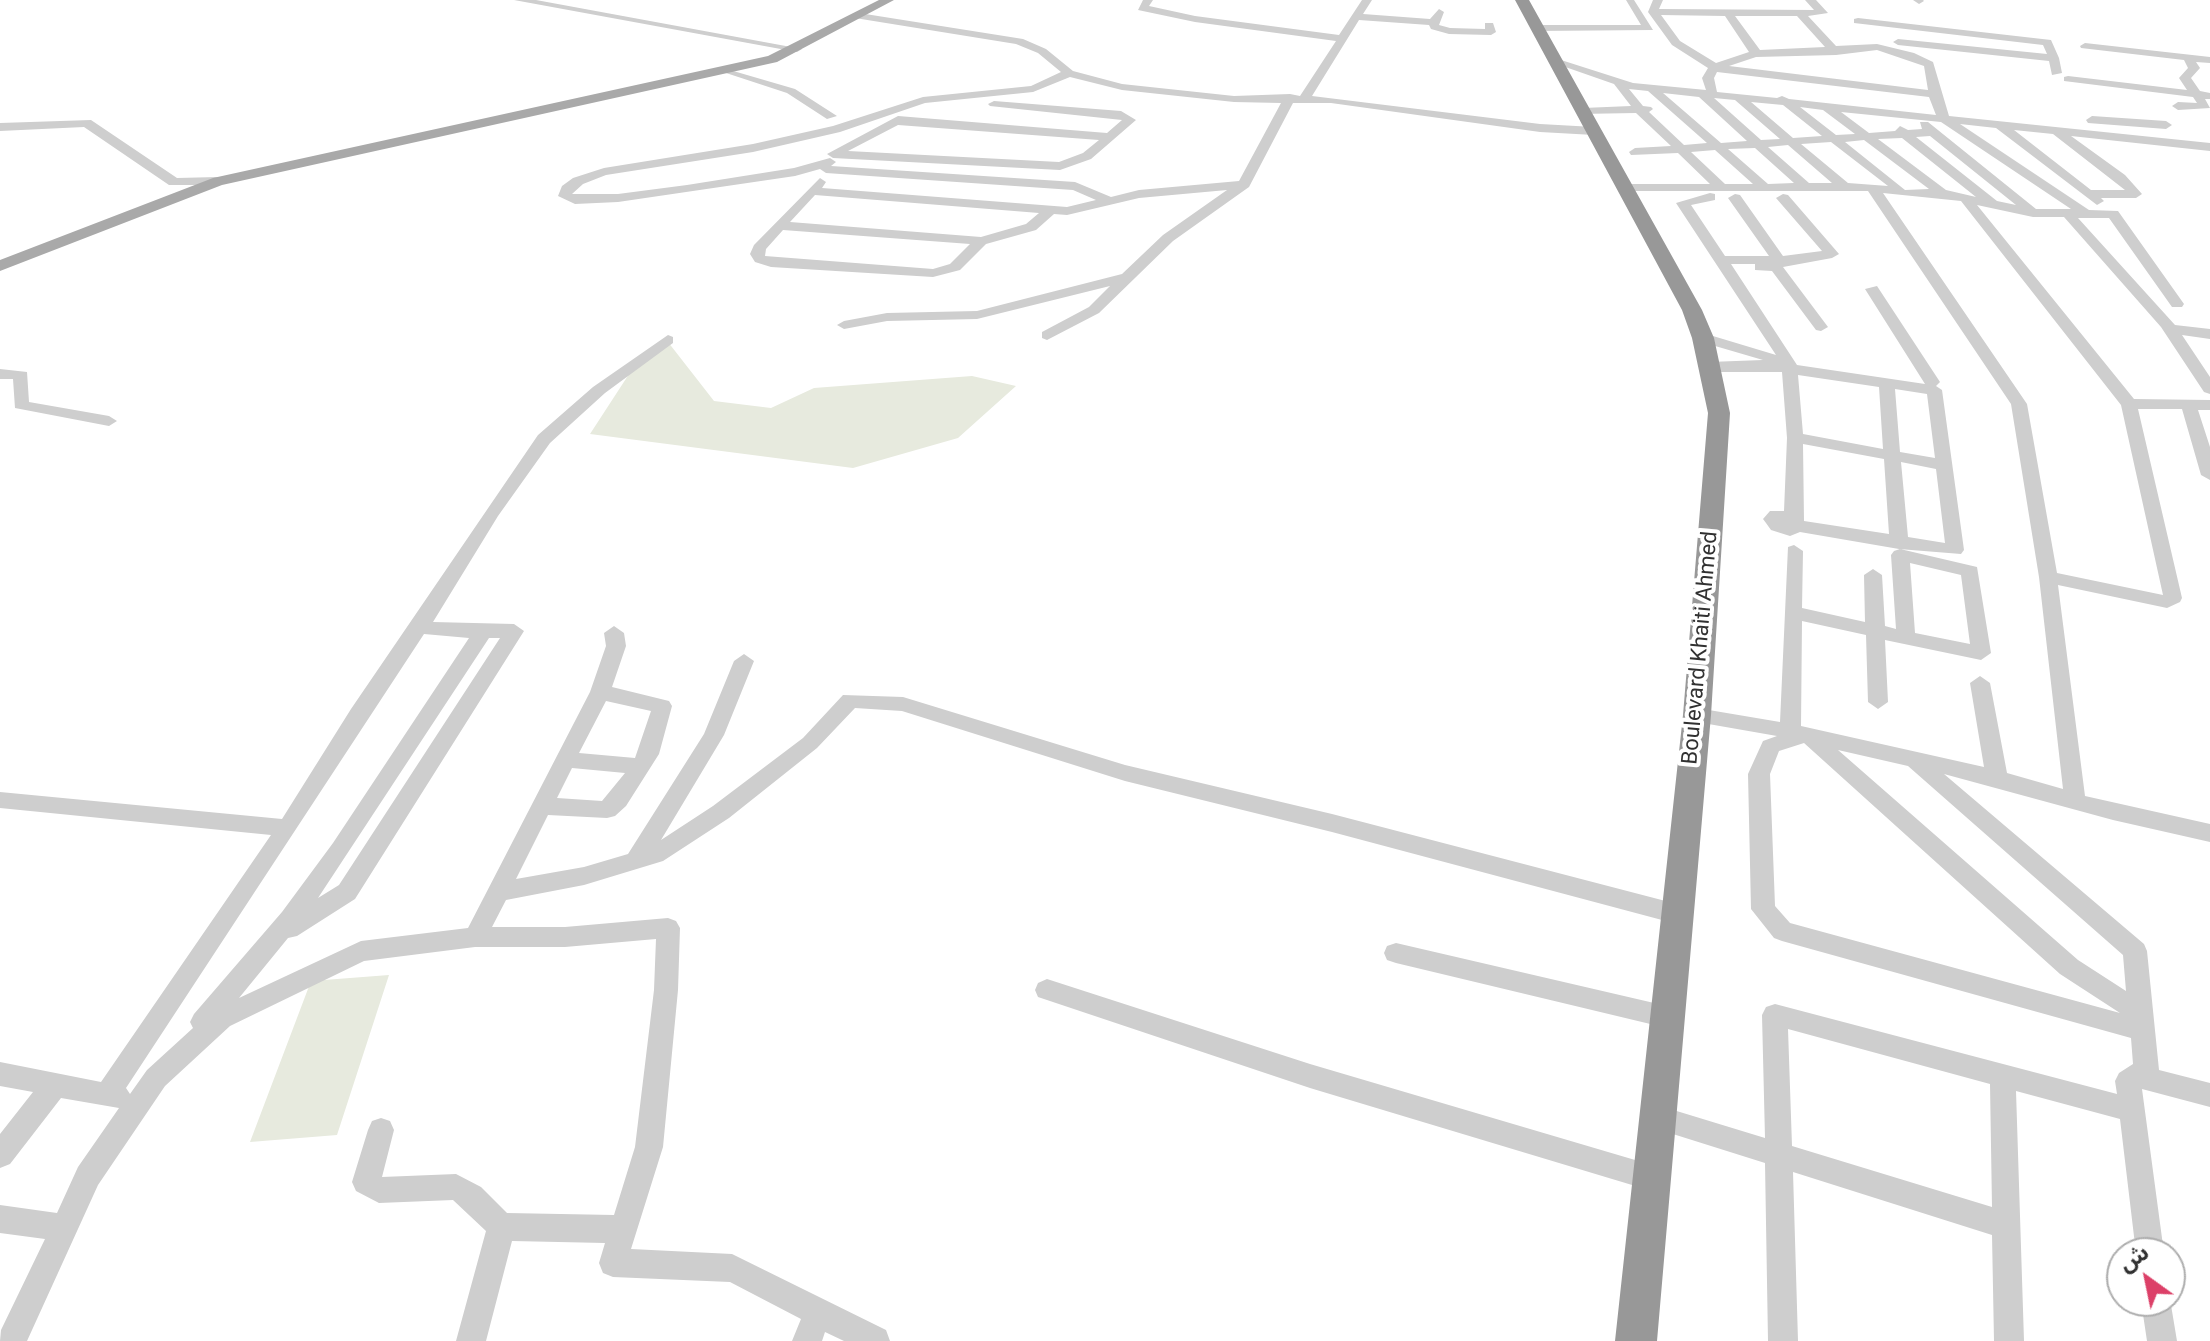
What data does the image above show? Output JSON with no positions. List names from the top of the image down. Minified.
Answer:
{"streets":{"highway":["Boulevard Khaiti Ahmed"]},"north":"top left"}
